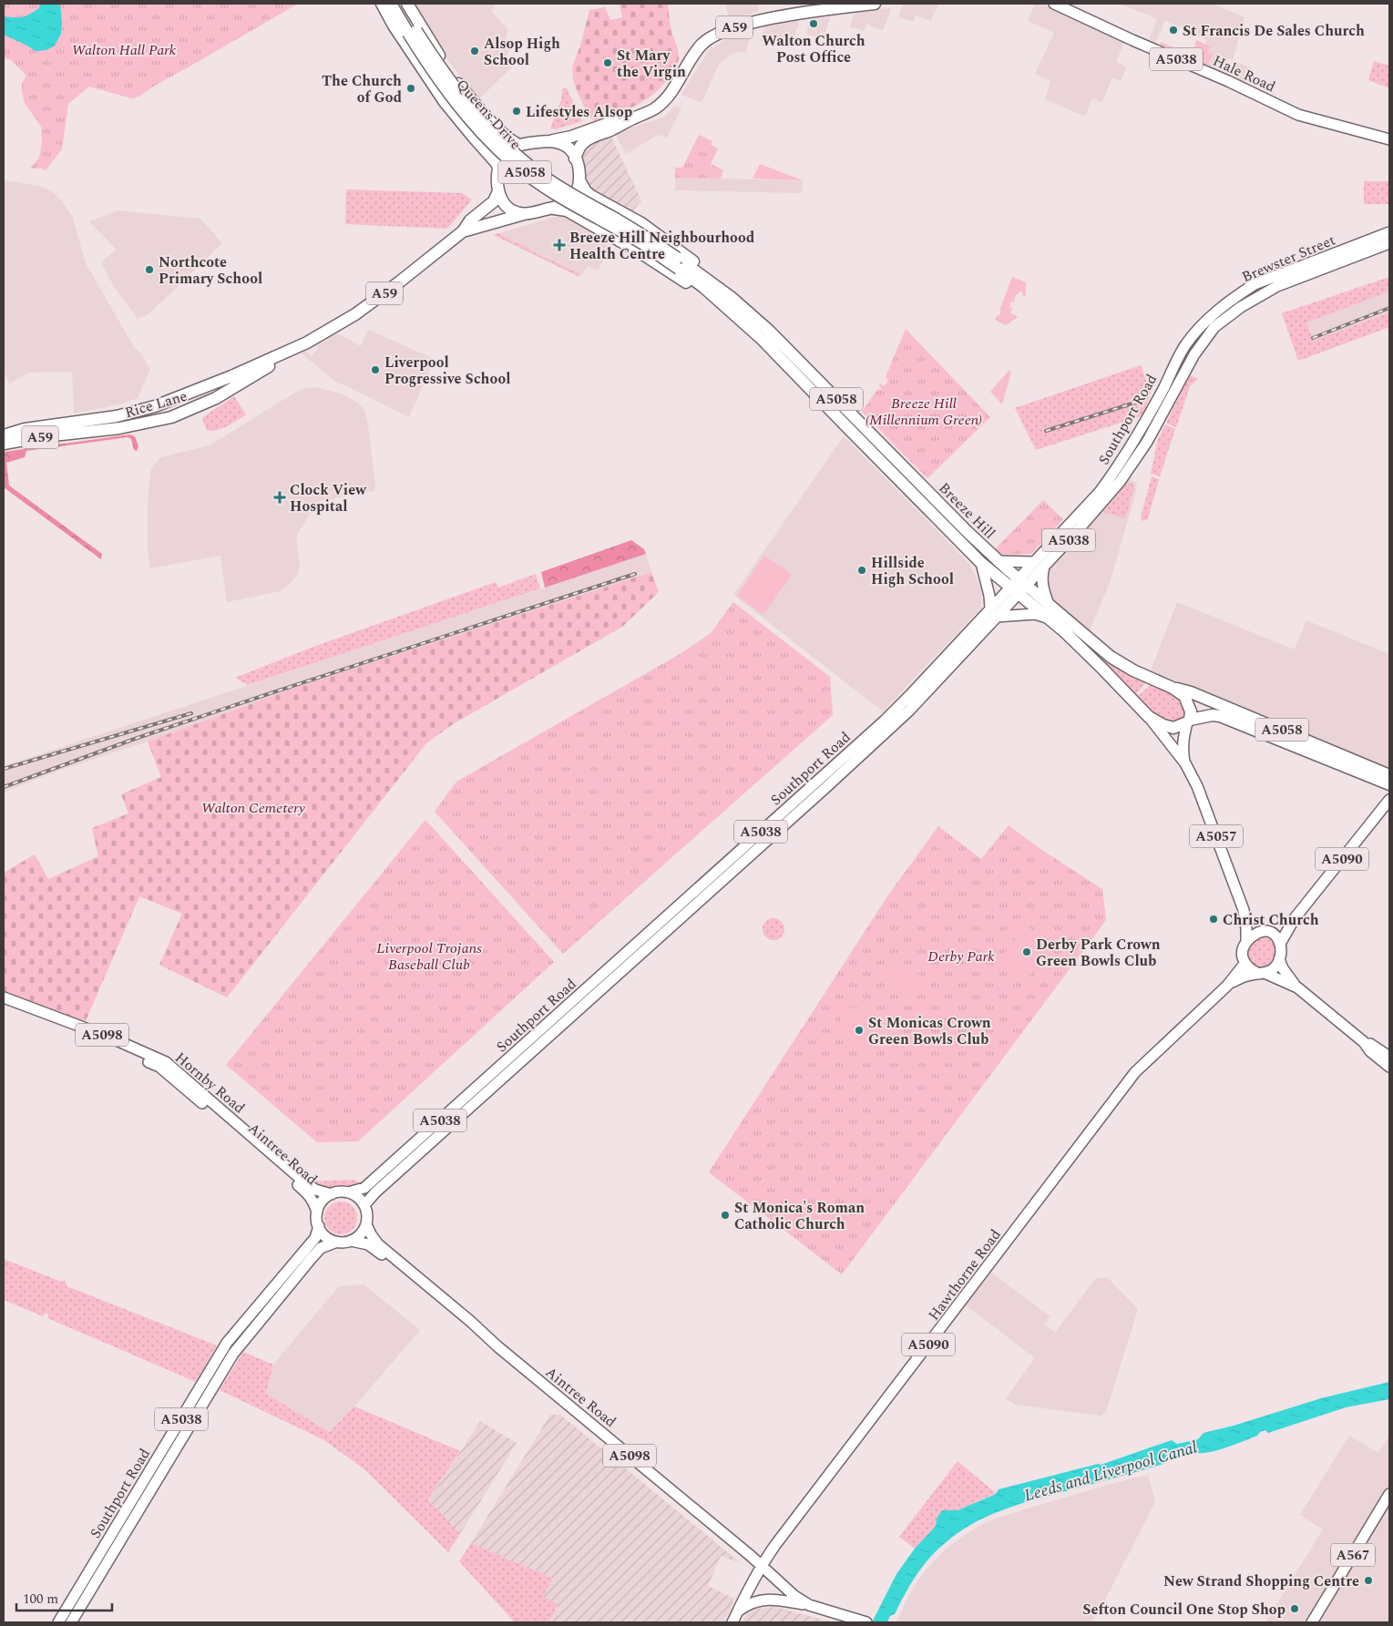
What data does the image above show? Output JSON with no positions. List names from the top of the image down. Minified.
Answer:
{"streets":{"highway":["A59","Queens Drive","A5058","Rice Lane","Breeze Hill"],"main road":["A5038","Hale Road","Brewster Street","Southport Road","A5057","A5090","A5098","Hornby Road","Aintree Road","Hawthorne Road","A567"]},"crossings":[["A59","Rice Lane"],["A5038","Southport Road"],["A5038","Hornby Road"],["A5038","Aintree Road"],["Queens Drive","Breeze Hill"],["A5058","Breeze Hill"],["Brewster Street","Southport Road"],["Southport Road","Breeze Hill"],["Southport Road","Hornby Road"],["Southport Road","Aintree Road"],["Breeze Hill","A5090"],["Breeze Hill","Hawthorne Road"],["A5090","Hawthorne Road"],["A5098","Aintree Road"],["A5098","Hawthorne Road"],["Hornby Road","Aintree Road"],["Aintree Road","Hawthorne Road"]],"water":["Leeds and Liverpool Canal"],"parks":["Walton Hall Park","Breeze Hill (Millennium Green)","Walton Cemetery","Liverpool Trojans Baseball Club","Derby Park"],"places":{"other":["Walton Church Post Office","St Francis De Sales Church","Alsop High School","St Mary the Virgin","The Church of God","Lifestyles Alsop","Northcote Primary School","Liverpool Progressive School","Hillside High School","Christ Church","Derby Park Crown Green Bowls Club","St Monicas Crown Green Bowls Club","St Monica's Roman Catholic Church","New Strand Shopping Centre","Sefton Council One Stop Shop"],"health":["Breeze Hill Neighbourhood Health Centre","Clock View Hospital"]},"scale_bar":"100 m"}
